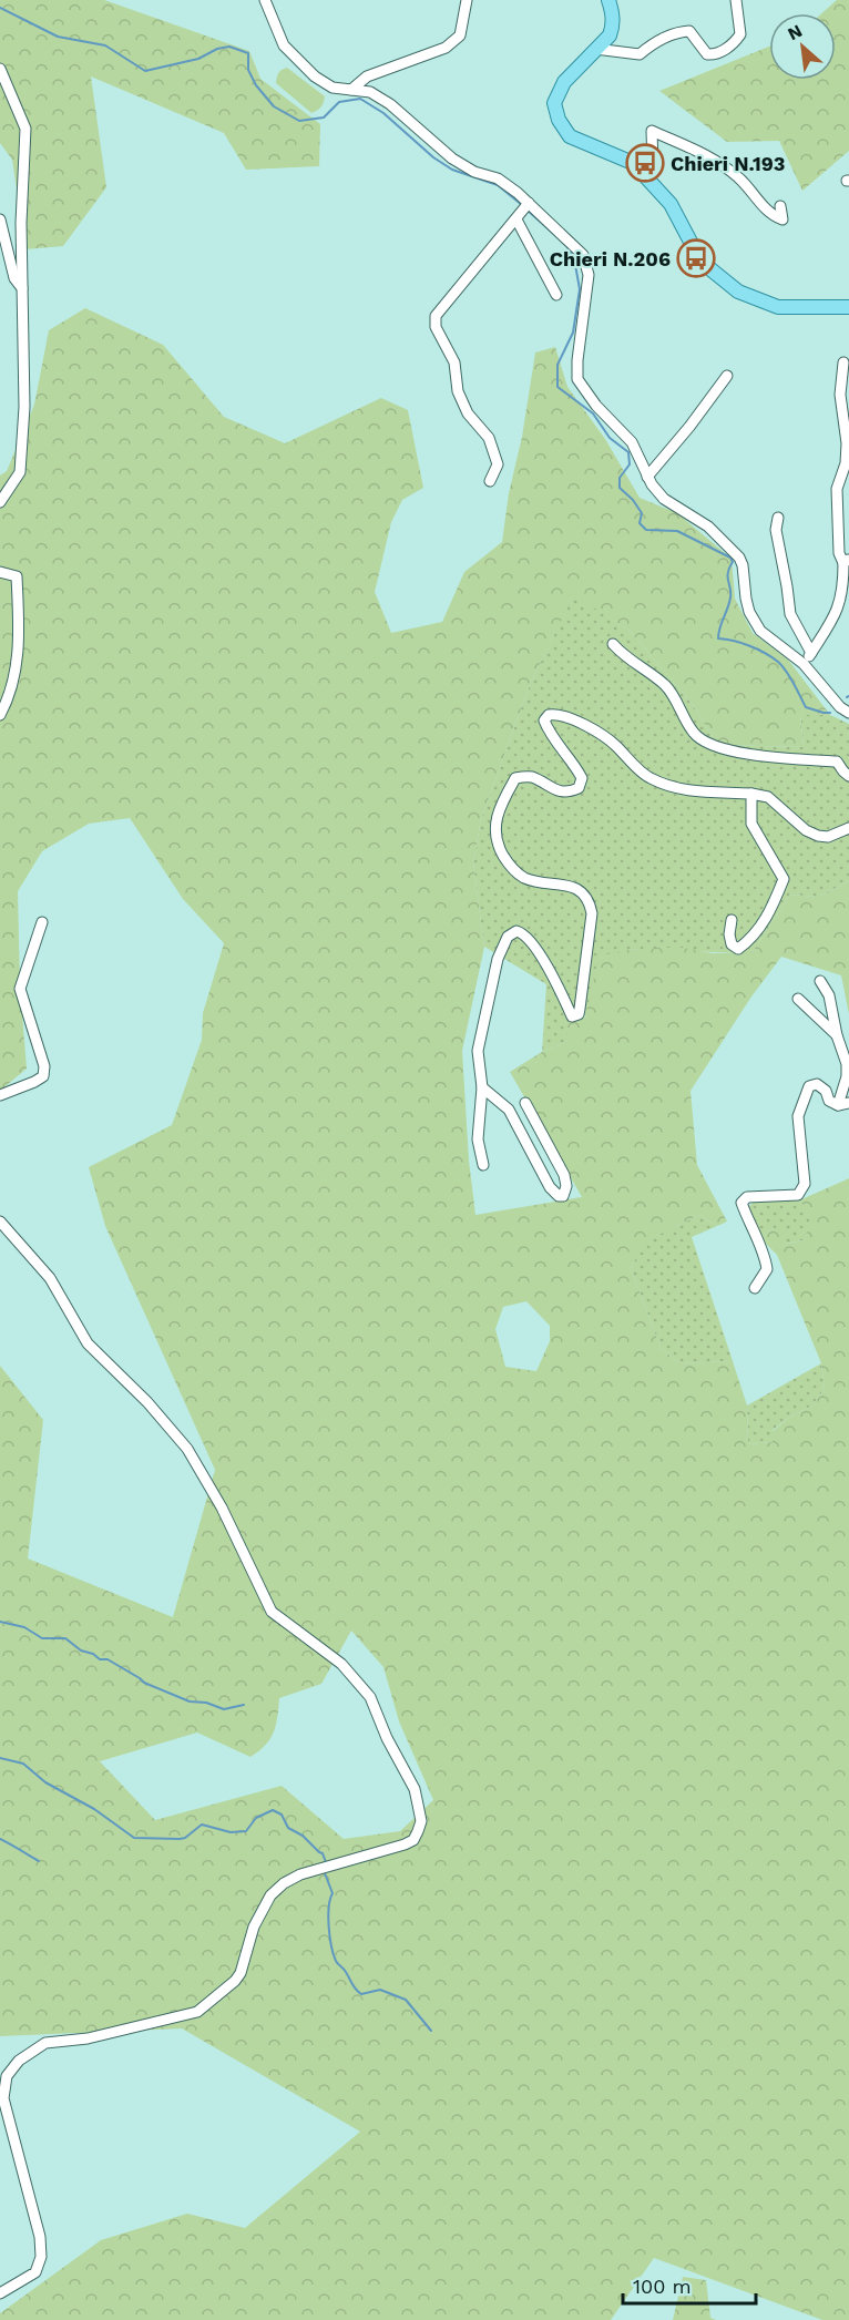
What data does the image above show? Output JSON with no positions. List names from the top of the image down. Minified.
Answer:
{"places":{"bus stop":["Chieri N.193","Chieri N.206"]},"scale_bar":"100 m","north":"top left"}
